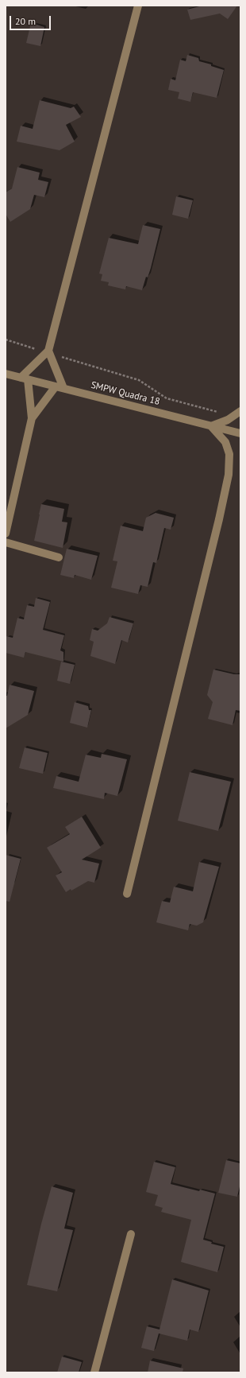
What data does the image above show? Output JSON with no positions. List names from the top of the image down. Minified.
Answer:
{"streets":{"street":["SMPW Quadra 18"]},"scale_bar":"20 m"}
